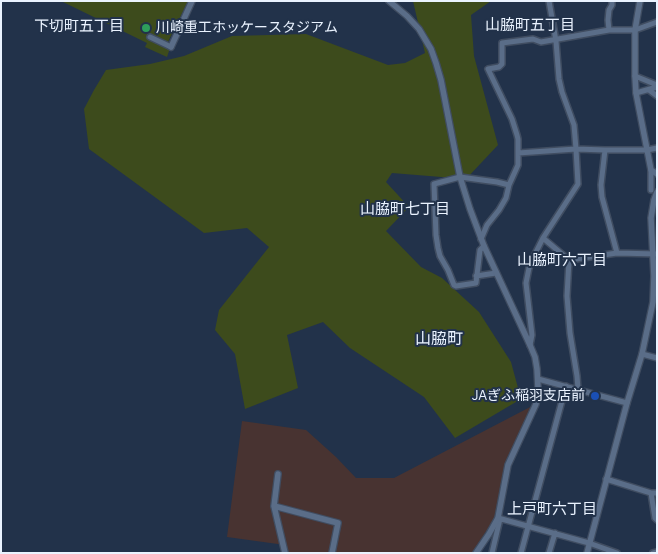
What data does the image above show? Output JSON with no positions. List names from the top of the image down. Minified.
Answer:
{"districts":["山脇町五丁目","下切町五丁目","山脇町七丁目","山脇町六丁目","山脇町","上戸町六丁目"],"places":["川崎重工ホッケースタジアム","JAぎふ稲羽支店前"]}
